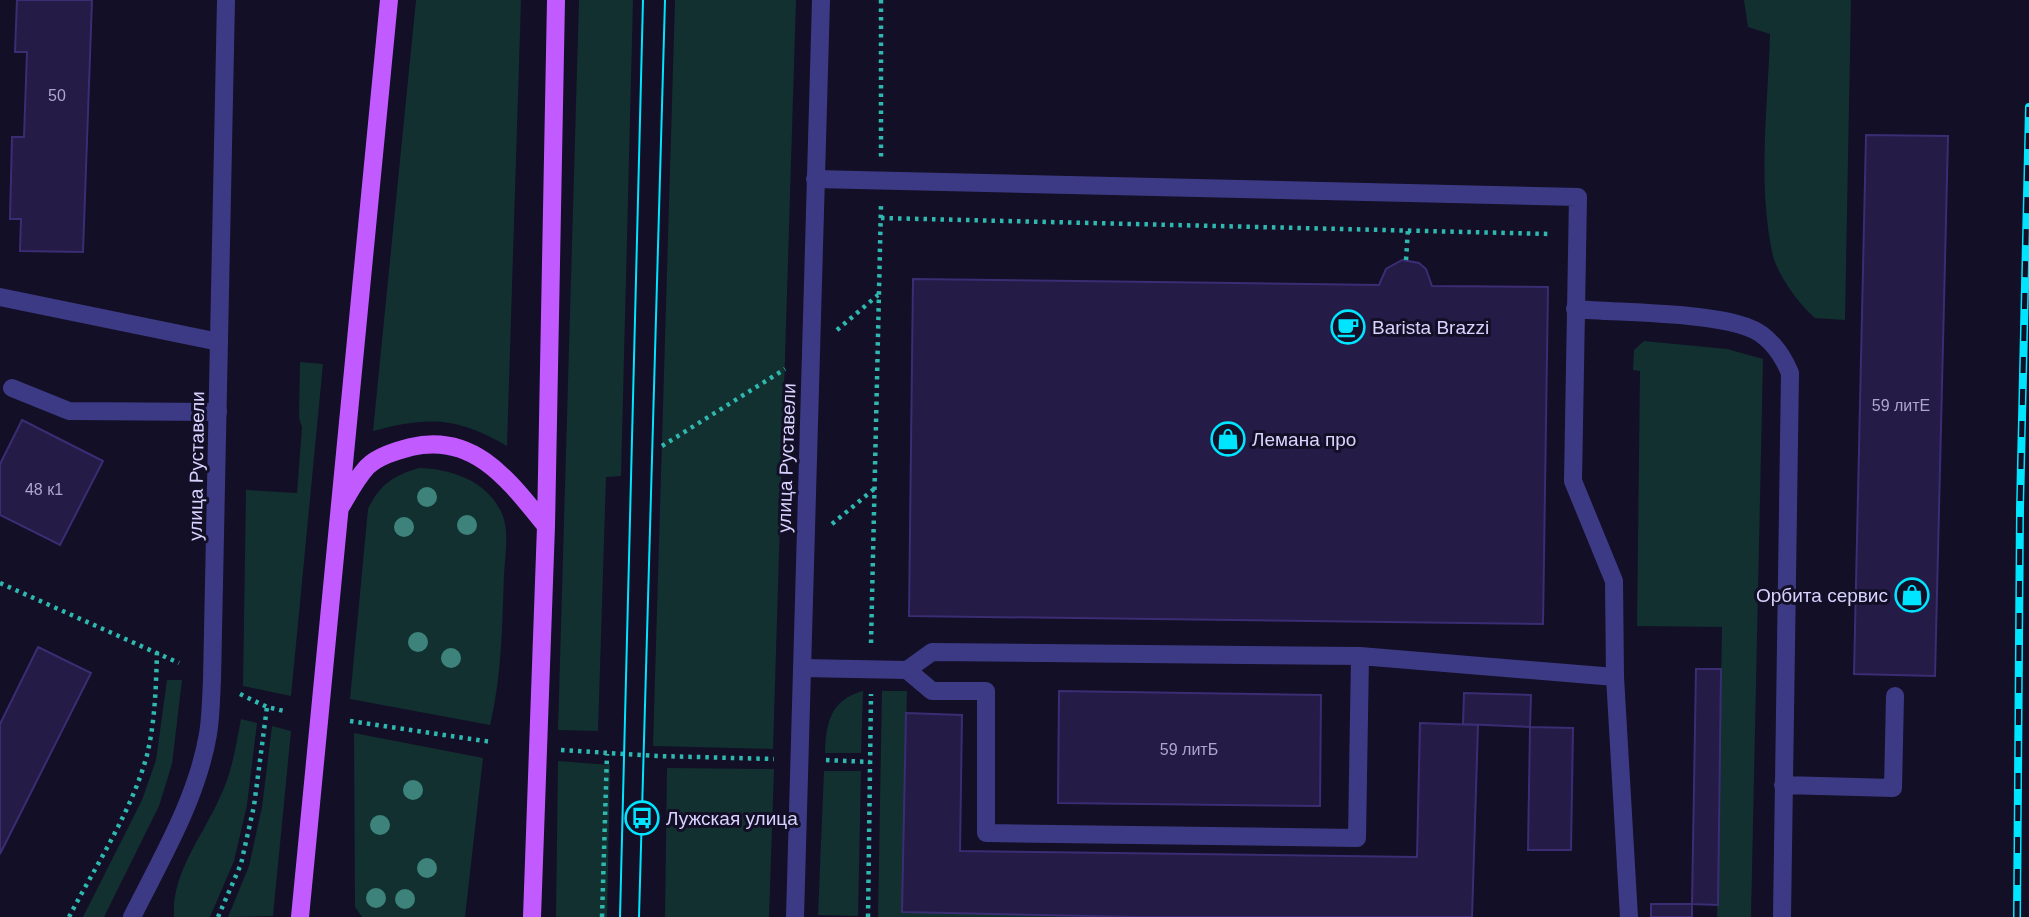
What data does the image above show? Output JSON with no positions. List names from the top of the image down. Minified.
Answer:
{"streets":{"street":["улица Руставели"]},"places":{"cafe":["Barista Brazzi"],"shop":["Лемана про","Орбита сервис"],"bus stop":["Лужская улица"]},"house_numbers":["50","59 литЕ","48 к1","59 литБ"]}
